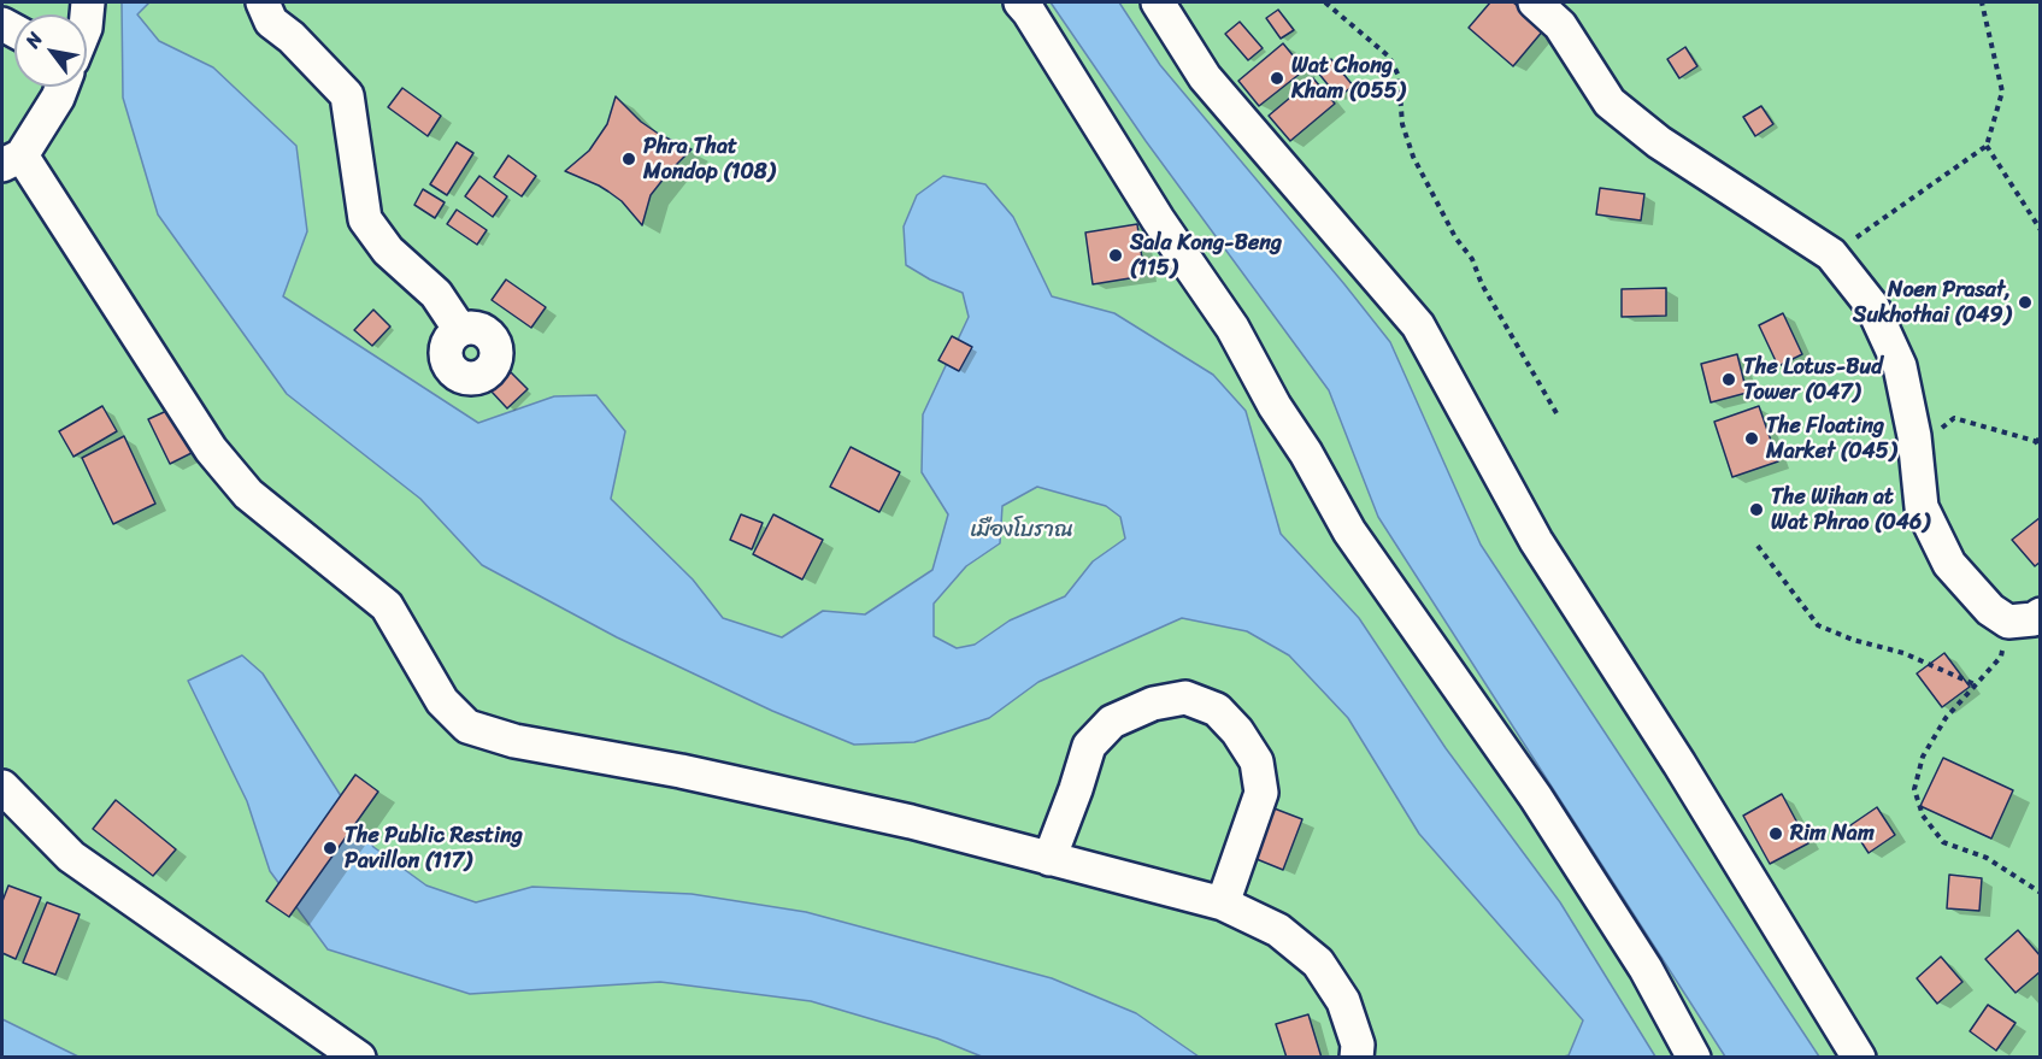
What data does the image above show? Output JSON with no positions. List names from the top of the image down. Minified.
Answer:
{"parks":["เมืองโบราณ"],"places":["Wat Chong Kham (055)","Phra That Mondop (108)","Sala Kong-Beng (115)","Noen Prasat, Sukhothai (049)","The Lotus-Bud Tower (047)","The Floating Market (045)","The Wihan at Wat Phrao (046)","Rim Nam","The Public Resting Pavillon (117)"],"north":"top left"}
